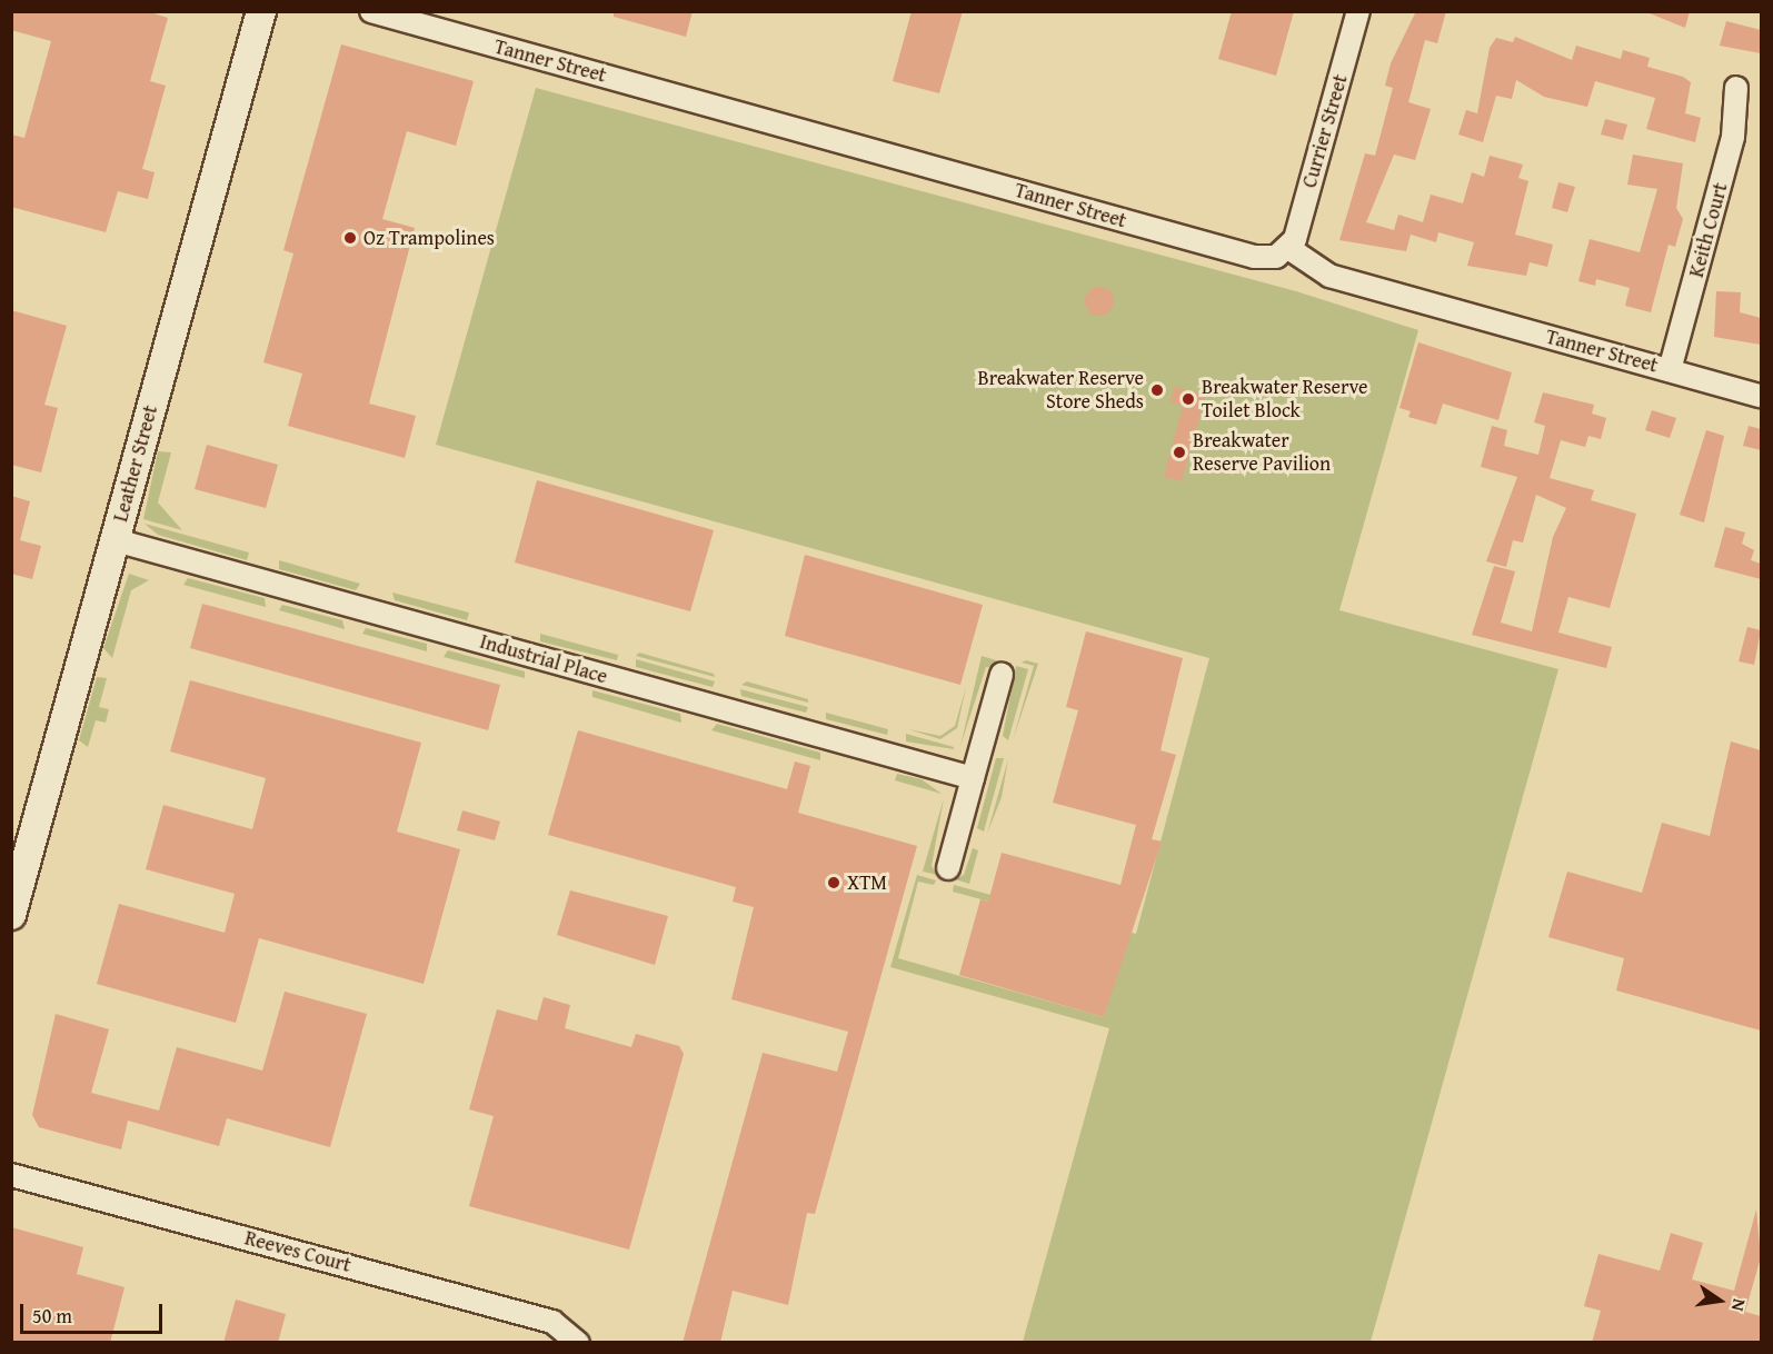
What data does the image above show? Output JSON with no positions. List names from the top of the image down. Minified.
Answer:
{"streets":{"street":["Tanner Street","Currier Street","Keith Court","Leather Street","Industrial Place","Reeves Court"]},"crossings":[["Tanner Street","Currier Street"],["Tanner Street","Keith Court"],["Leather Street","Industrial Place"]],"places":["Oz Trampolines","Breakwater Reserve Store Sheds","Breakwater Reserve Toilet Block","Breakwater Reserve Pavilion","XTM"],"scale_bar":"50 m","north":"right"}
